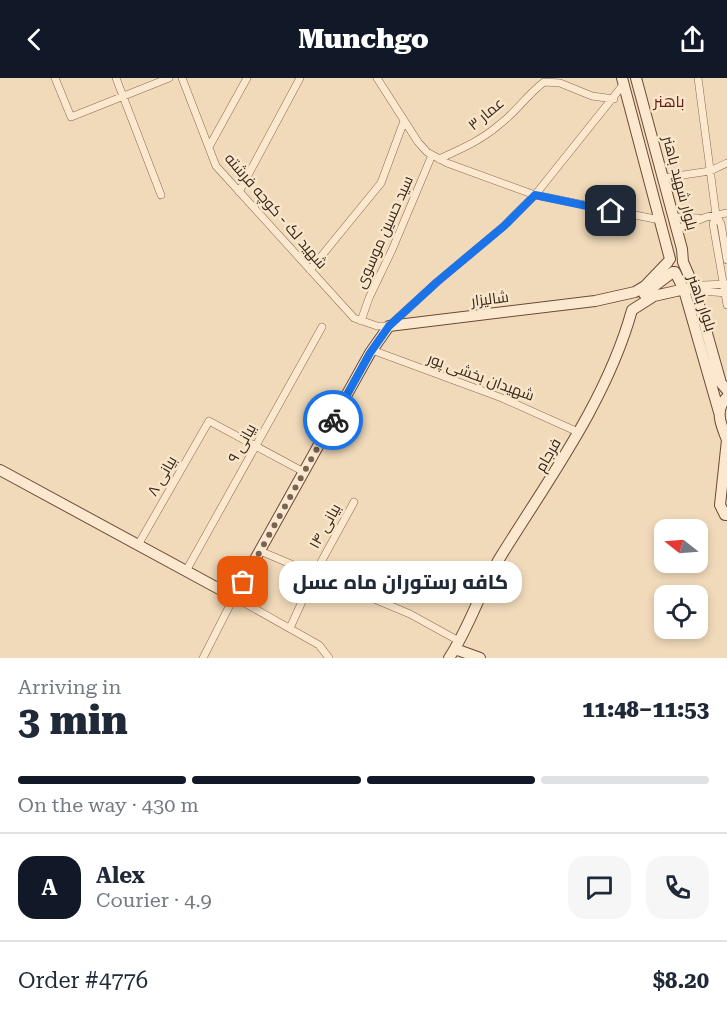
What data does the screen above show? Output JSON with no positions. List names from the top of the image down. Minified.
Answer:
{"streets":{"street":["عمار ۳","بلوار شهید باهنر","شهید لک - کوچه فرشته","سید حسین موسوی","شالیزار","بلوار باهنر","شهیدان بخشی پور","بیانی ۹","فرجام","بیانی ۸","بیانی ۱۴"]},"crossings":[["عمار ۳","سید حسین موسوی"],["بلوار شهید باهنر","شالیزار"],["بلوار شهید باهنر","بلوار باهنر"],["شهید لک - کوچه فرشته","سید حسین موسوی"],["شالیزار","بلوار باهنر"],["شالیزار","فرجام"],["شهیدان بخشی پور","فرجام"],["بیانی ۹","بیانی ۸"]],"districts":["باهنر"],"places":["کافه رستوران ماه عسل"],"north":"left","page":{"header":"Munchgo","bubble":"کافه رستوران ماه عسل","heading":["3 min","Arriving in","11:48–11:53"],"panel":["Alex","Courier · 4.9","Order #4776","$8.20"],"bar":"On the way · 430 m","round":"A"}}
